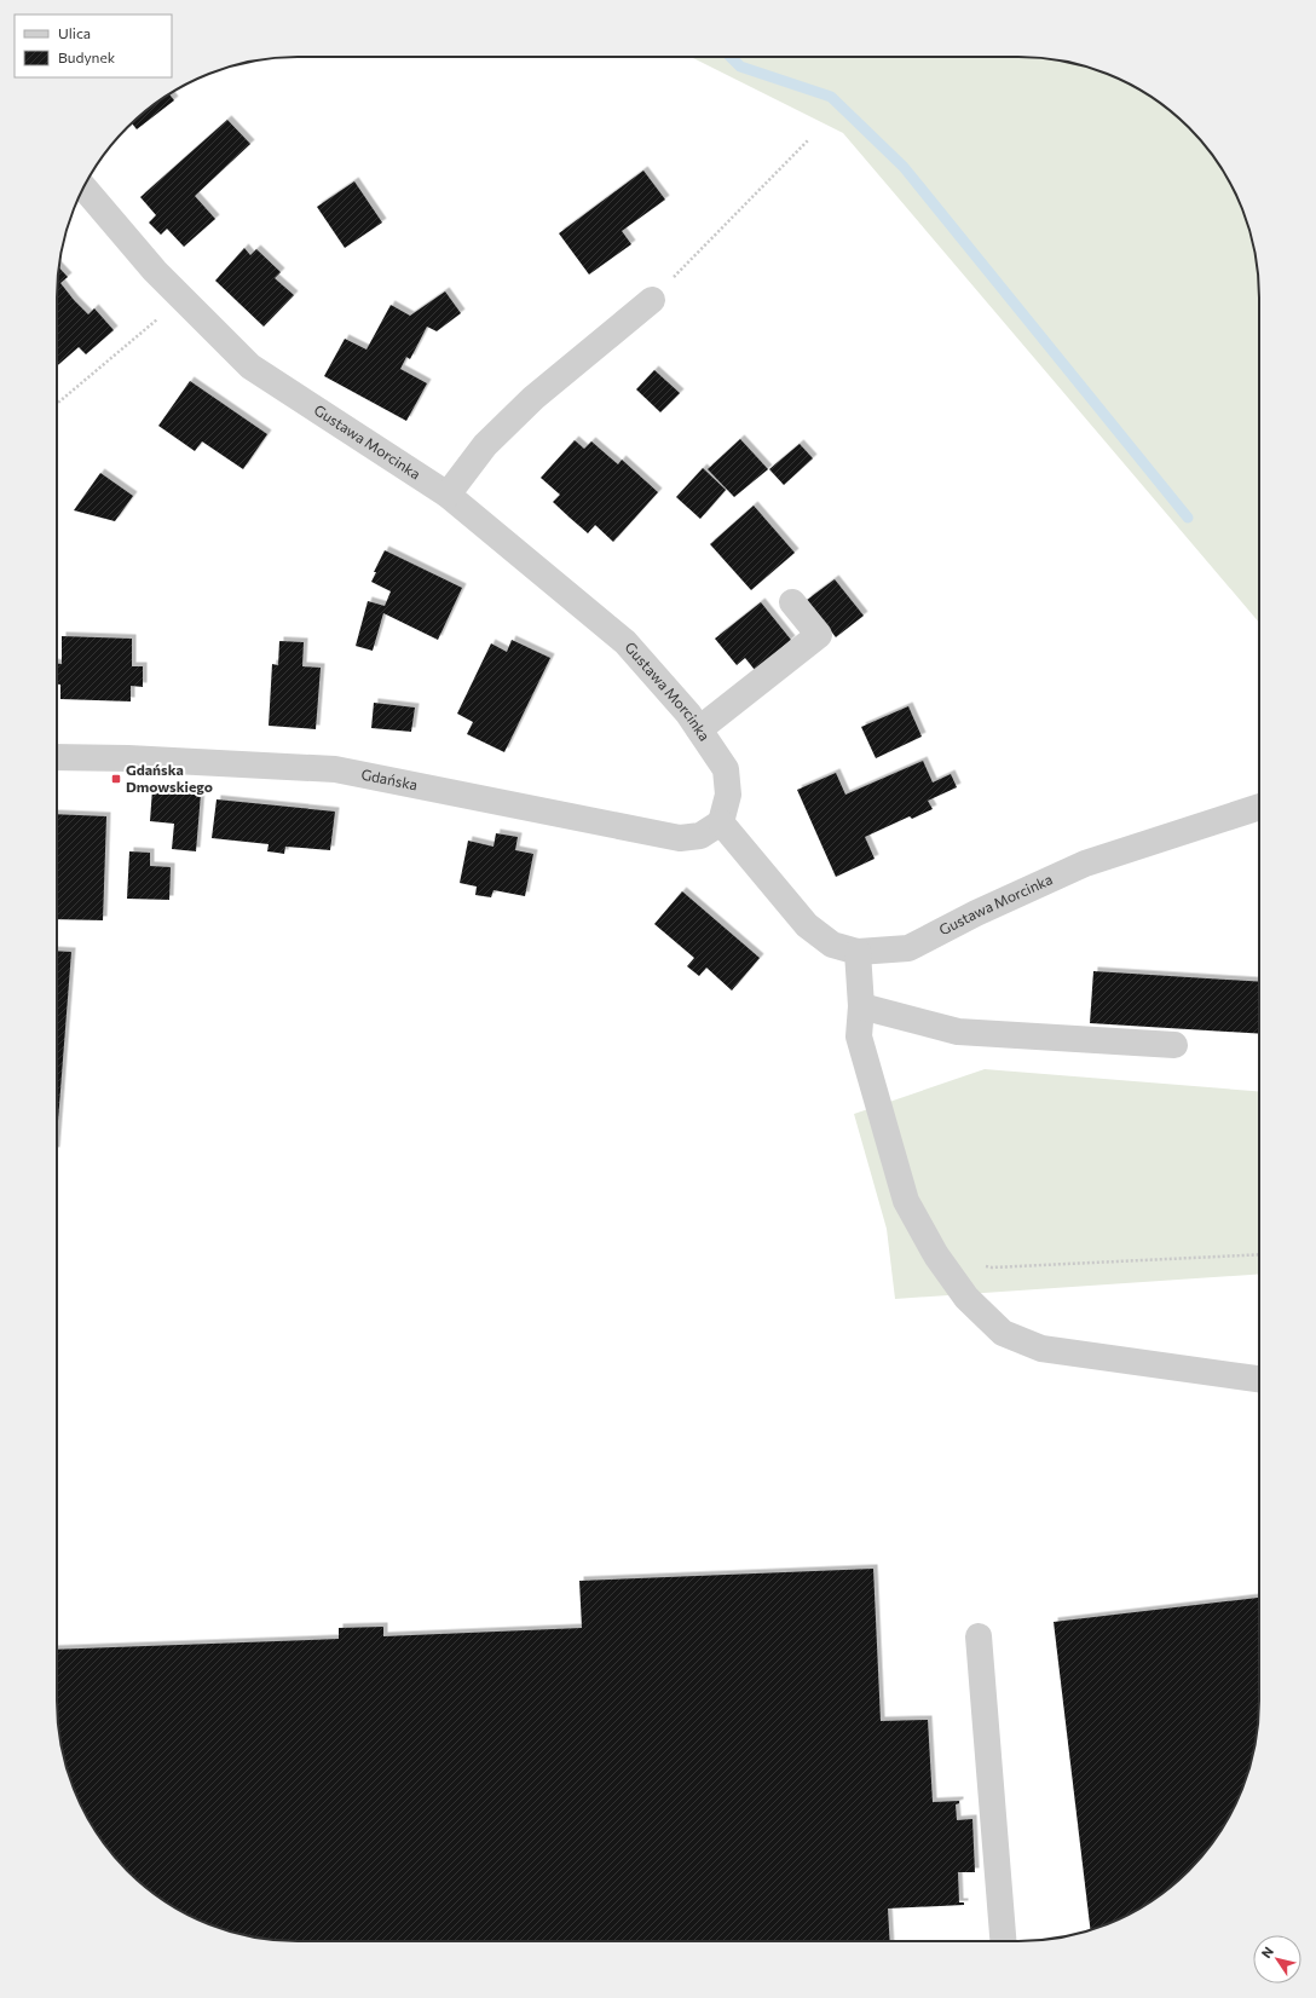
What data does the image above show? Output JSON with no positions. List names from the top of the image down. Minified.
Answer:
{"streets":{"street":["Gustawa Morcinka","Gdańska"]},"crossings":[["Gustawa Morcinka","Gdańska"]],"places":{"transit":["Gdańska Dmowskiego"]},"legend":["Ulica","Budynek"],"north":"top left"}
